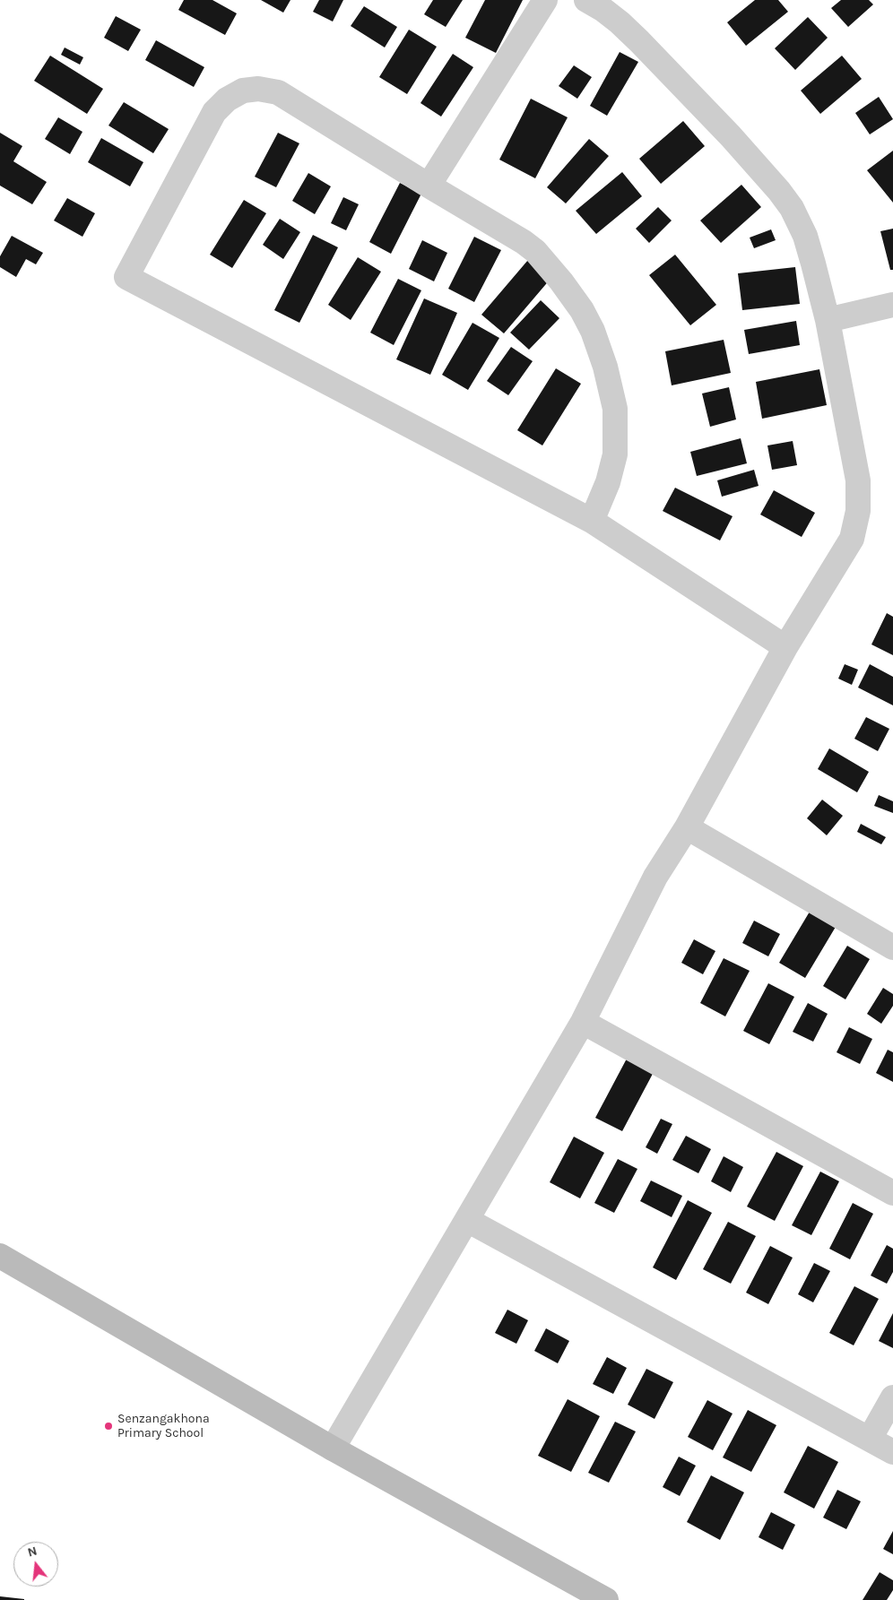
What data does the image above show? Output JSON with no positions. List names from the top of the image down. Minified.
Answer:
{"places":["Senzangakhona Primary School"],"north":"top"}
